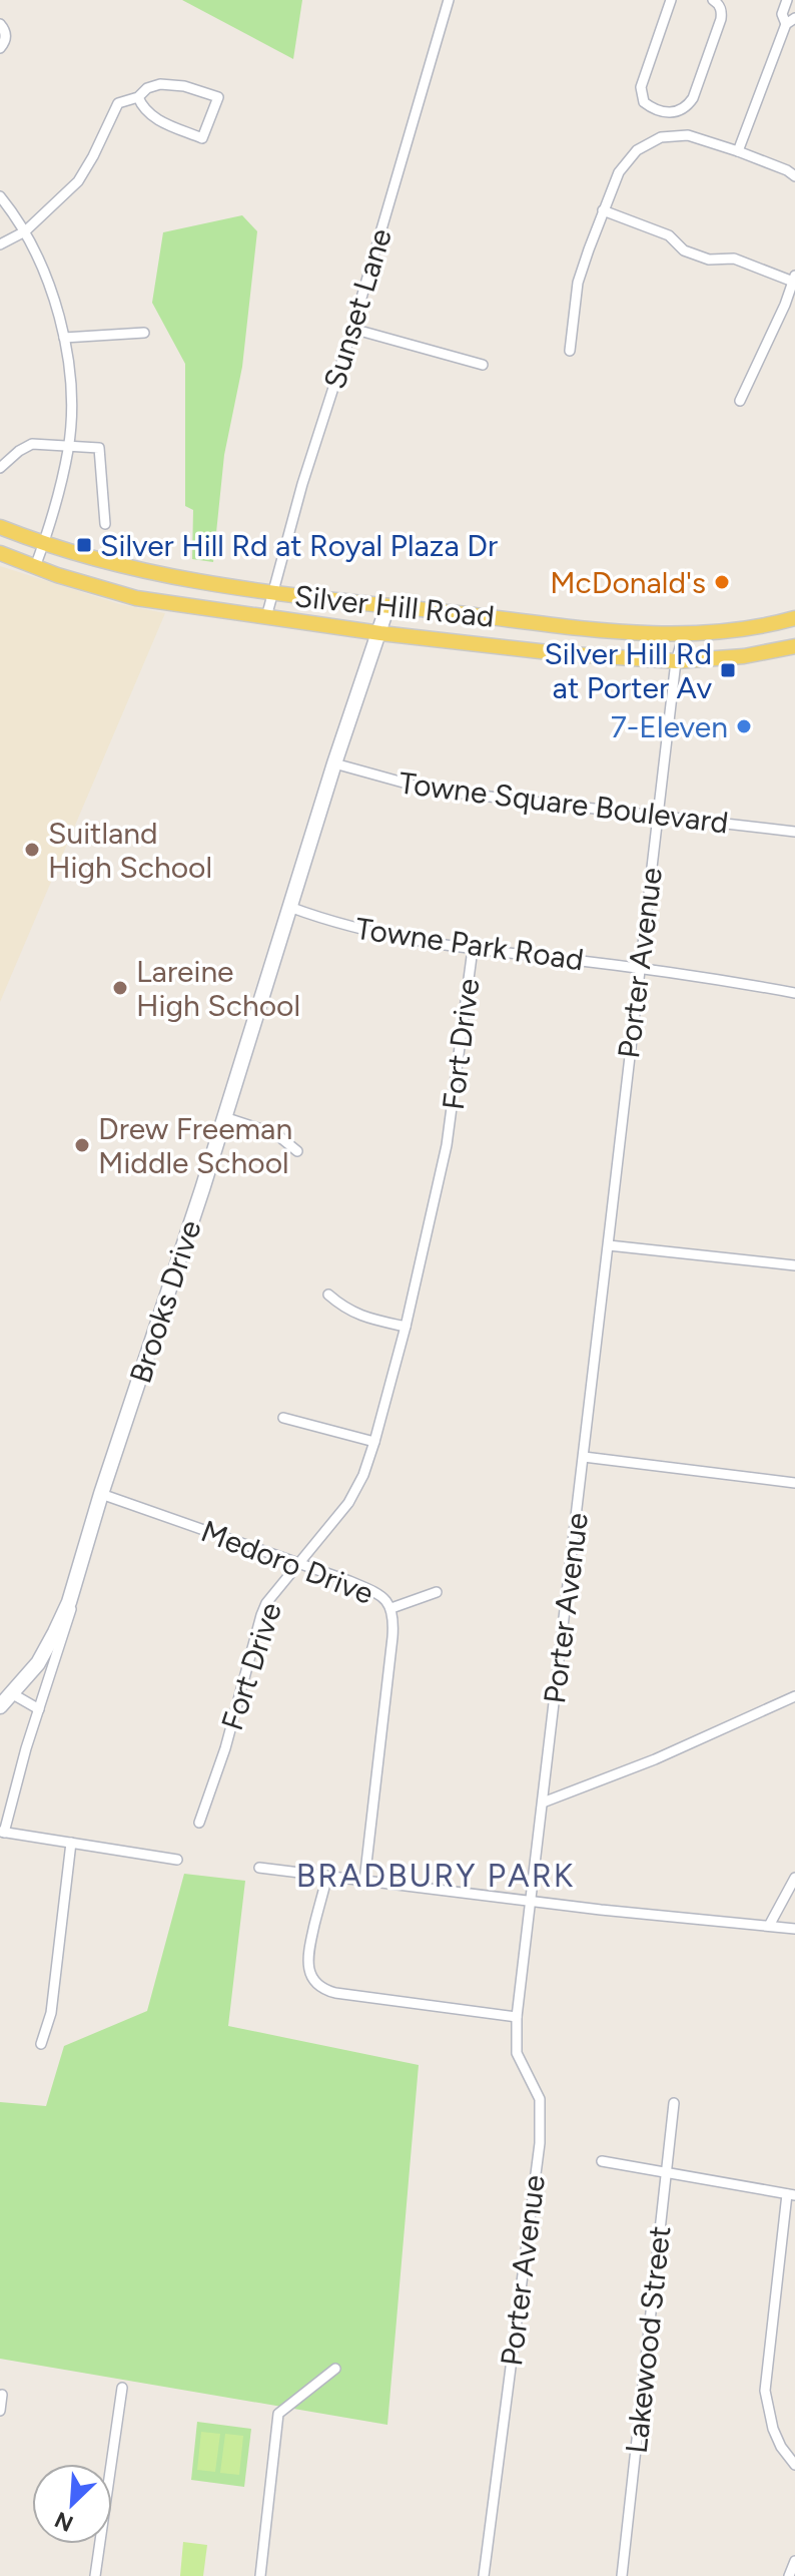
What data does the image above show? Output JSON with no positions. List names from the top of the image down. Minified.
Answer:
{"streets":{"main road":["Silver Hill Road"],"street":["Sunset Lane","Towne Square Boulevard","Towne Park Road","Porter Avenue","Fort Drive","Brooks Drive","Medoro Drive","Lakewood Street"]},"crossings":[["Sunset Lane","Silver Hill Road"],["Silver Hill Road","Porter Avenue"],["Silver Hill Road","Brooks Drive"],["Towne Square Boulevard","Porter Avenue"],["Towne Square Boulevard","Brooks Drive"],["Towne Park Road","Porter Avenue"],["Towne Park Road","Fort Drive"],["Towne Park Road","Brooks Drive"],["Fort Drive","Medoro Drive"],["Brooks Drive","Medoro Drive"]],"districts":["BRADBURY PARK"],"places":{"transit":["Silver Hill Rd at Royal Plaza Dr","Silver Hill Rd at Porter Av"],"other":["McDonald's","7-Eleven","Suitland High School","Lareine High School","Drew Freeman Middle School"]},"north":"bottom left"}
